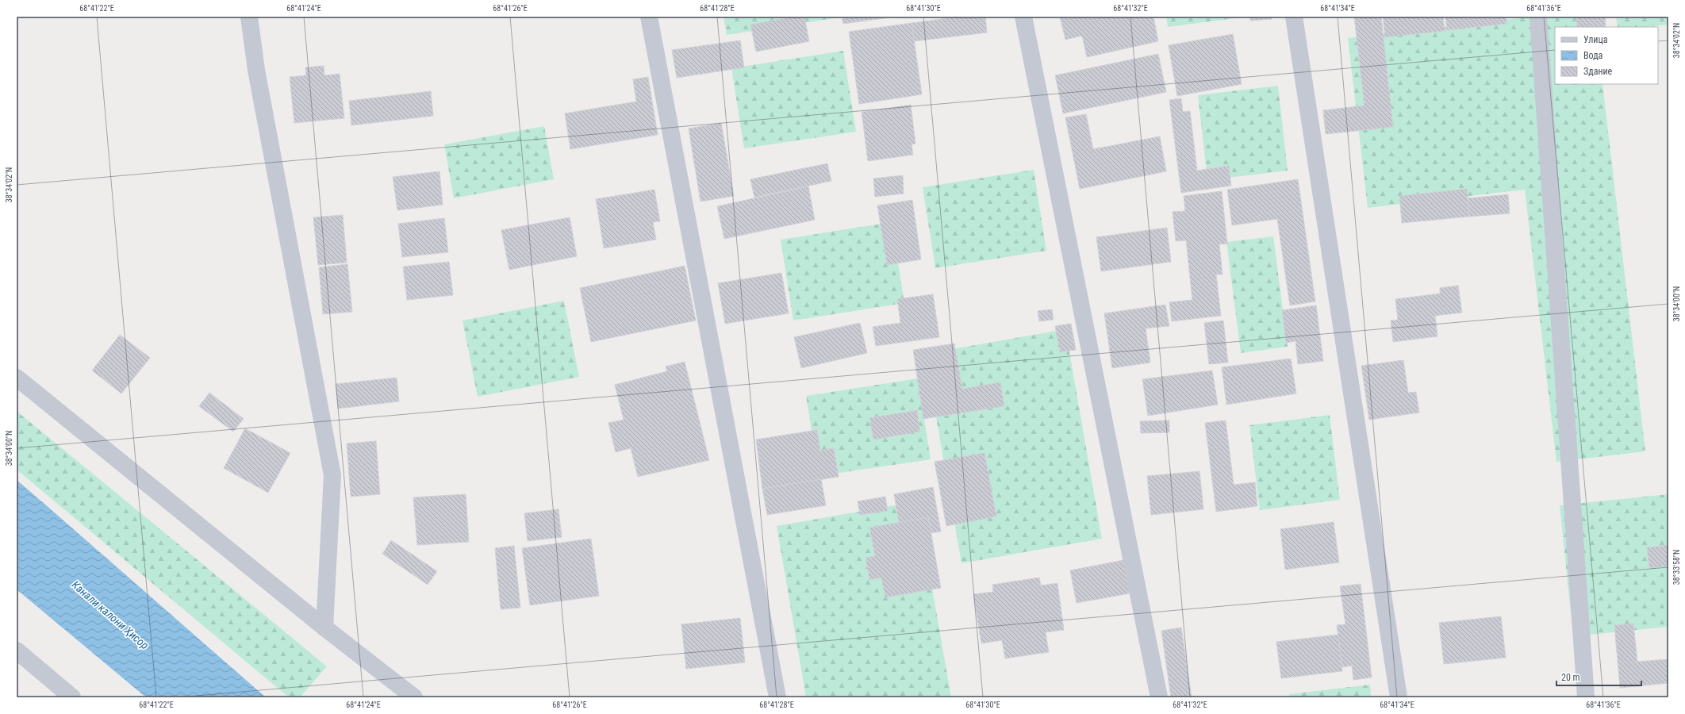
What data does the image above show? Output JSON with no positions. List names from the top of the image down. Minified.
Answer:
{"water":["Канали калони Ҳисор"],"legend":["Улица","Вода","Здание"],"scale_bar":"20 m","coordinates":["68°41'22\"E","68°41'24\"E","68°41'26\"E","68°41'28\"E","68°41'30\"E","68°41'32\"E","68°41'34\"E","68°41'36\"E","38°34'02\"N","38°34'00\"N","38°33'58\"N"]}
